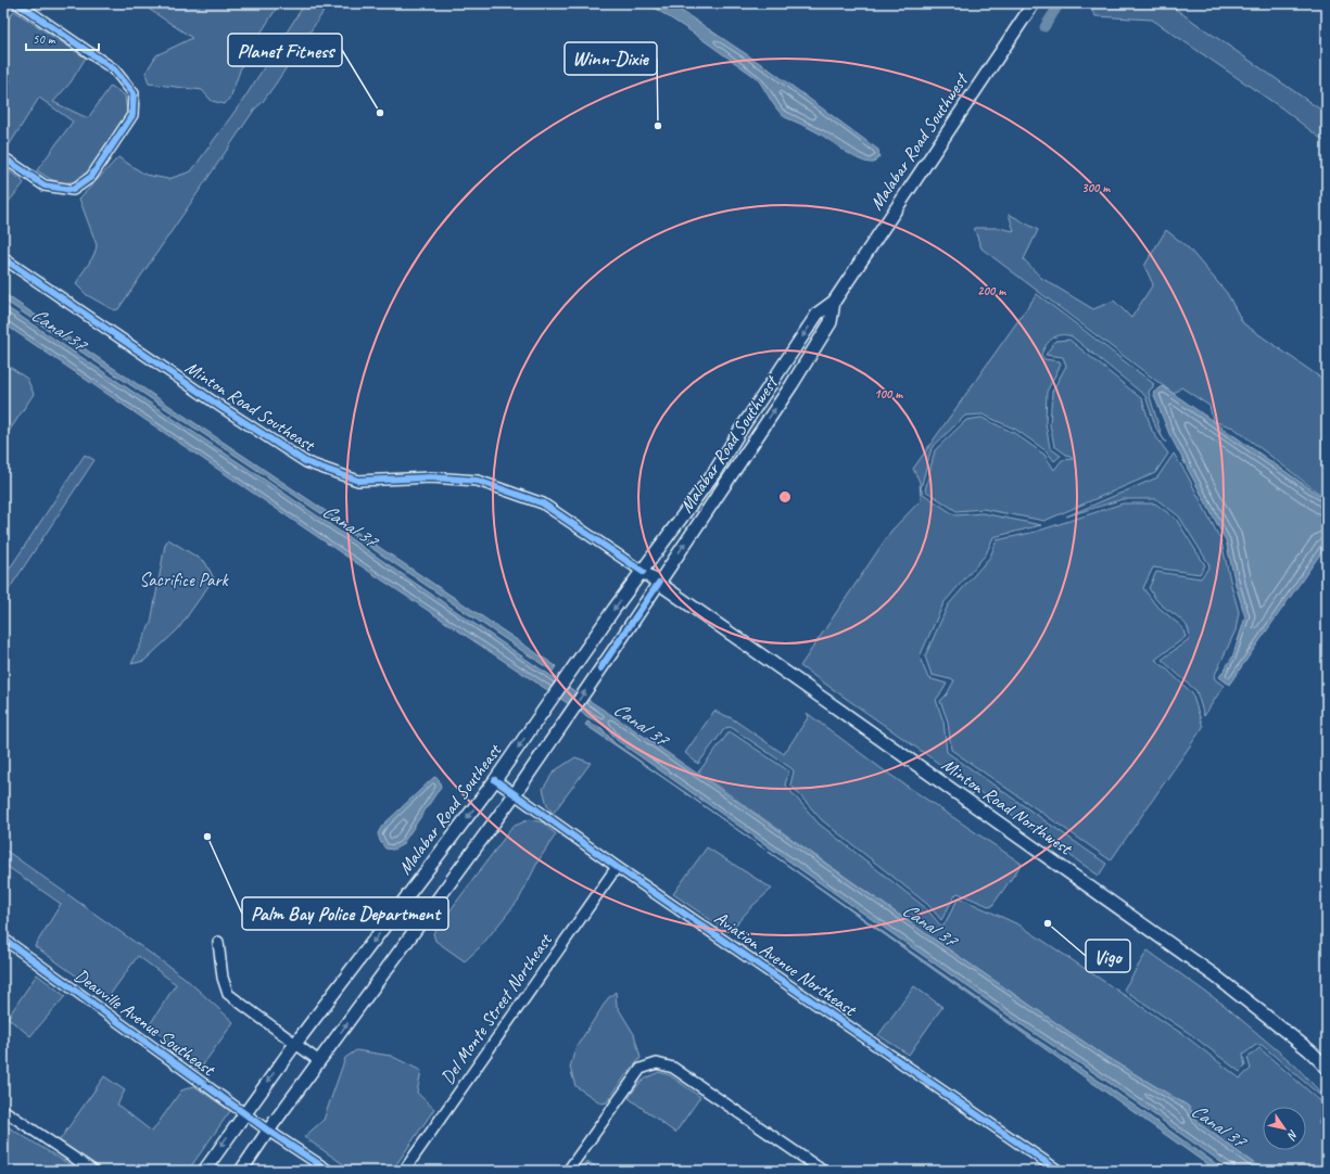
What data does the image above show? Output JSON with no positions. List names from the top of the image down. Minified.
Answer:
{"streets":{"main road":["Malabar Road Southwest","Minton Road Southeast","Minton Road Northwest","Malabar Road Southeast"],"street":["Aviation Avenue Northeast","Del Monte Street Northeast","Deauville Avenue Southeast"]},"crossings":[["Malabar Road Southwest","Minton Road Southeast"],["Malabar Road Southwest","Minton Road Northwest"],["Malabar Road Southwest","Malabar Road Southeast"],["Minton Road Southeast","Minton Road Northwest"],["Minton Road Southeast","Malabar Road Southeast"],["Malabar Road Southeast","Aviation Avenue Northeast"],["Malabar Road Southeast","Deauville Avenue Southeast"],["Aviation Avenue Northeast","Del Monte Street Northeast"]],"water":["Canal 37"],"parks":["Sacrifice Park"],"places":["Planet Fitness","Winn-Dixie","Palm Bay Police Department","Vigo"],"scale_bar":"50 m","north":"bottom right","rings":["300 m","200 m","100 m"]}
